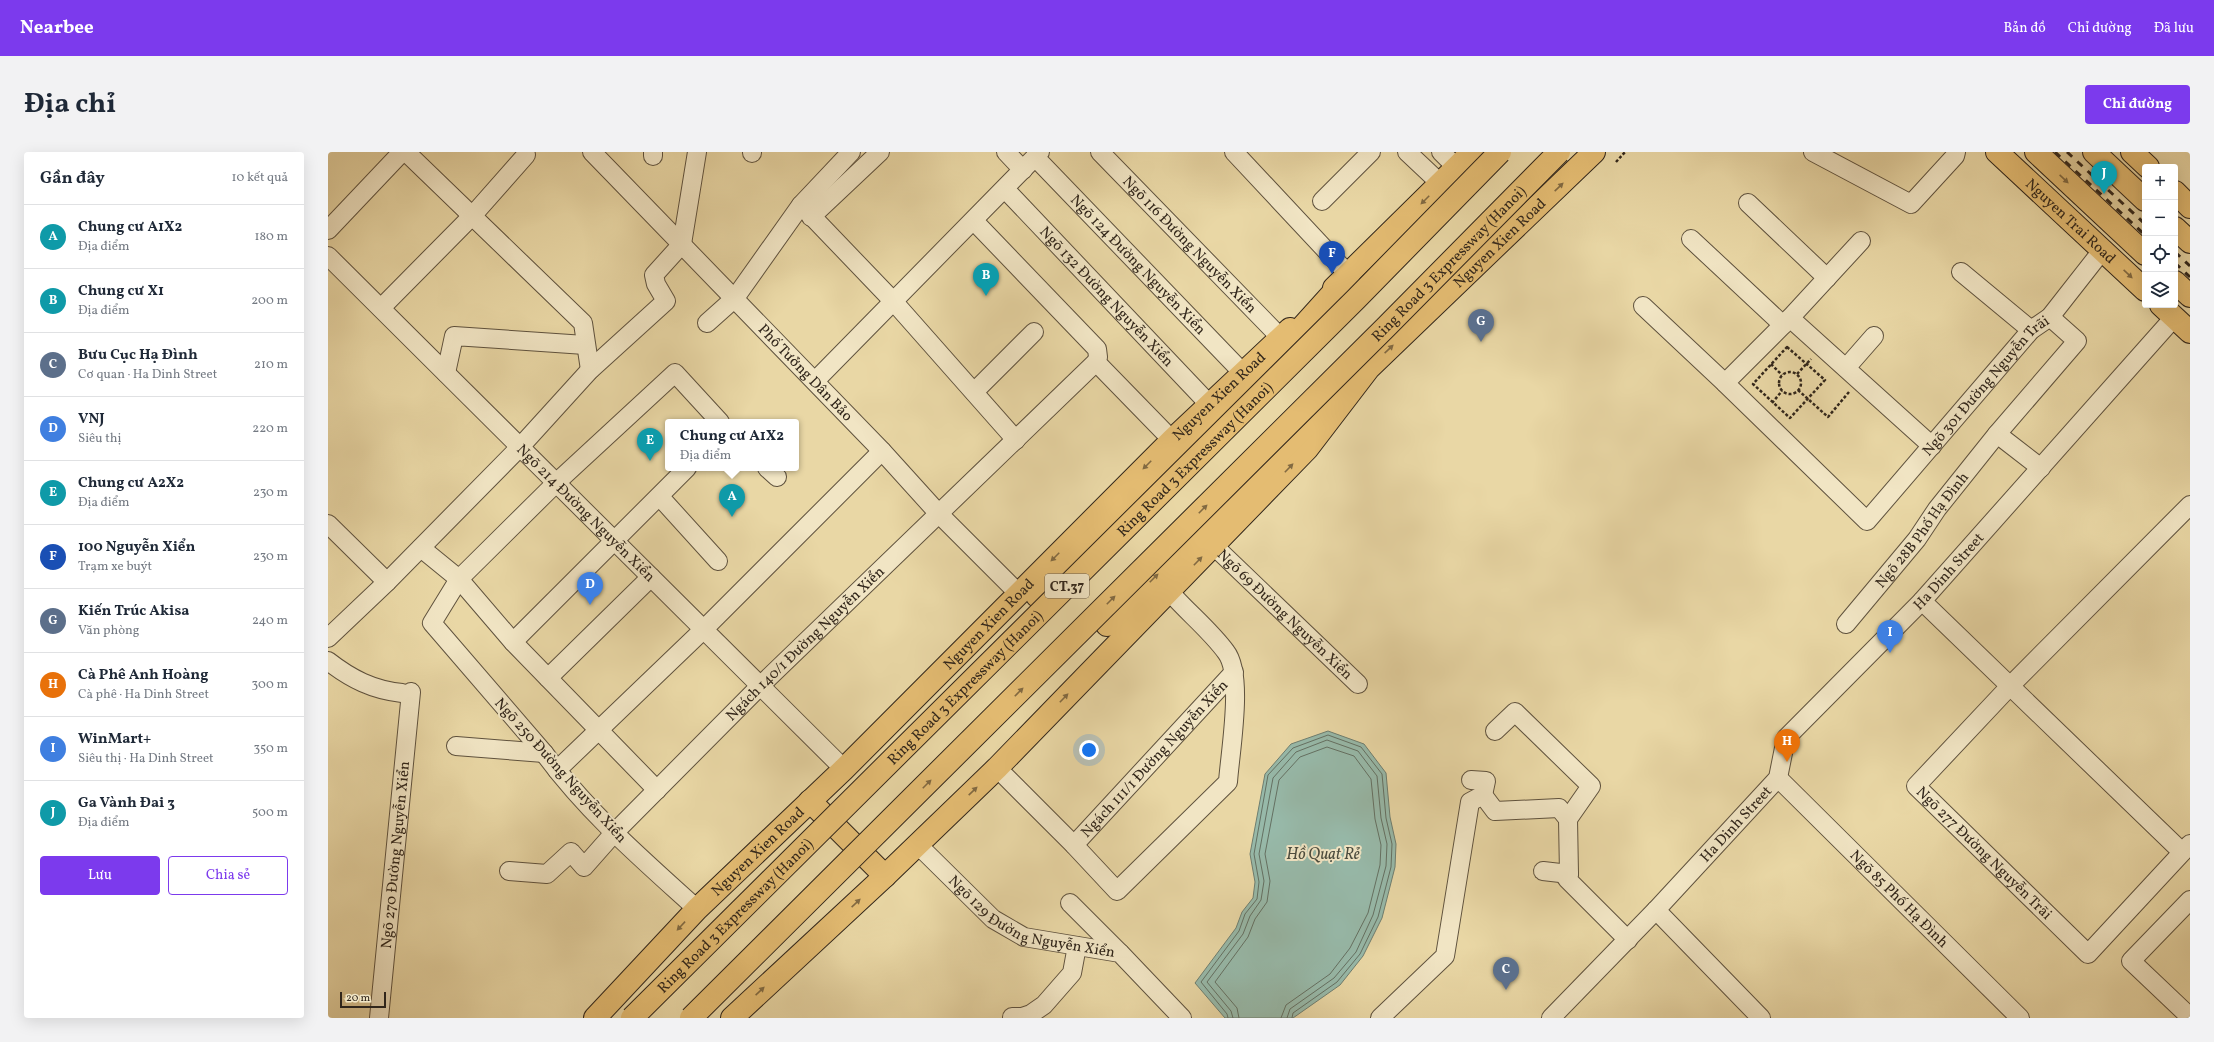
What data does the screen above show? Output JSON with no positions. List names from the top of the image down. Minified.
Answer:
{"streets":{"main road":["Nguyen Trai Road","Nguyen Xien Road","Ring Road 3 Expressway (Hanoi)","CT.37"],"street":["Ngõ 116 Đường Nguyễn Xiển","Ngõ 124 Đường Nguyễn Xiển","Ngõ 132 Đường Nguyễn Xiển","Phố Tưởng Dân Bảo","Ngõ 301 Đường Nguyễn Trãi","Ngõ 214 Đường Nguyễn Xiển","Ngõ 28B Phố Hạ Đình","Ha Dinh Street","Ngõ 69 Đường Nguyễn Xiển","Ngách 140/1 Đường Nguyễn Xiển","Ngách 111/1 Đường Nguyễn Xiển","Ngõ 250 Đường Nguyễn Xiển","Ngõ 277 Đường Nguyễn Trãi","Ngõ 270 Đường Nguyễn Xiển","Ngõ 85 Phố Hạ Đình","Ngõ 129 Đường Nguyễn Xiển"]},"crossings":[["Nguyen Trai Road","Ngõ 301 Đường Nguyễn Trãi"],["Nguyen Xien Road","Ngõ 116 Đường Nguyễn Xiển"],["Nguyen Xien Road","Ngõ 124 Đường Nguyễn Xiển"],["Nguyen Xien Road","Ngõ 132 Đường Nguyễn Xiển"],["Nguyen Xien Road","Phố Tưởng Dân Bảo"],["Nguyen Xien Road","Ngõ 214 Đường Nguyễn Xiển"],["Nguyen Xien Road","Ngõ 69 Đường Nguyễn Xiển"],["Nguyen Xien Road","Ngõ 250 Đường Nguyễn Xiển"],["Nguyen Xien Road","Ngõ 129 Đường Nguyễn Xiển"],["Phố Tưởng Dân Bảo","Ngách 140/1 Đường Nguyễn Xiển"],["Ngõ 301 Đường Nguyễn Trãi","Ngõ 28B Phố Hạ Đình"],["Ngõ 214 Đường Nguyễn Xiển","Ngách 140/1 Đường Nguyễn Xiển"],["Ha Dinh Street","Ngõ 85 Phố Hạ Đình"],["Ngách 140/1 Đường Nguyễn Xiển","Ngõ 250 Đường Nguyễn Xiển"]],"water":["Hồ Quạt Rẻ"],"scale_bar":"20 m","page":{"header":"Nearbee","nav":["Bản đồ","Chỉ đường","Đã lưu"],"title":"Địa chỉ","buttons":["Chỉ đường",["Lưu","Chia sẻ"]],"heading":["Gần đây","10 kết quả"],"pins":["J","F","B","G","E","A","D","I","H","C"],"map_buttons":["+","−"],"list":[{"mark":"A","name":"Chung cư A1X2","note":"Địa điểm","value":"180 m"},{"mark":"B","name":"Chung cư X1","note":"Địa điểm","value":"200 m"},{"mark":"C","name":"Bưu Cục Hạ Đình","note":"Cơ quan · Ha Dinh Street","value":"210 m"},{"mark":"D","name":"VNJ","note":"Siêu thị","value":"220 m"},{"mark":"E","name":"Chung cư A2X2","note":"Địa điểm","value":"230 m"},{"mark":"F","name":"100 Nguyễn Xiển","note":"Trạm xe buýt","value":"230 m"},{"mark":"G","name":"Kiến Trúc Akisa","note":"Văn phòng","value":"240 m"},{"mark":"H","name":"Cà Phê Anh Hoàng","note":"Cà phê · Ha Dinh Street","value":"300 m"},{"mark":"I","name":"WinMart+","note":"Siêu thị · Ha Dinh Street","value":"350 m"},{"mark":"J","name":"Ga Vành Đai 3","note":"Địa điểm","value":"500 m"}],"popup":["Chung cư A1X2","Địa điểm"],"scale":"20 m"}}
